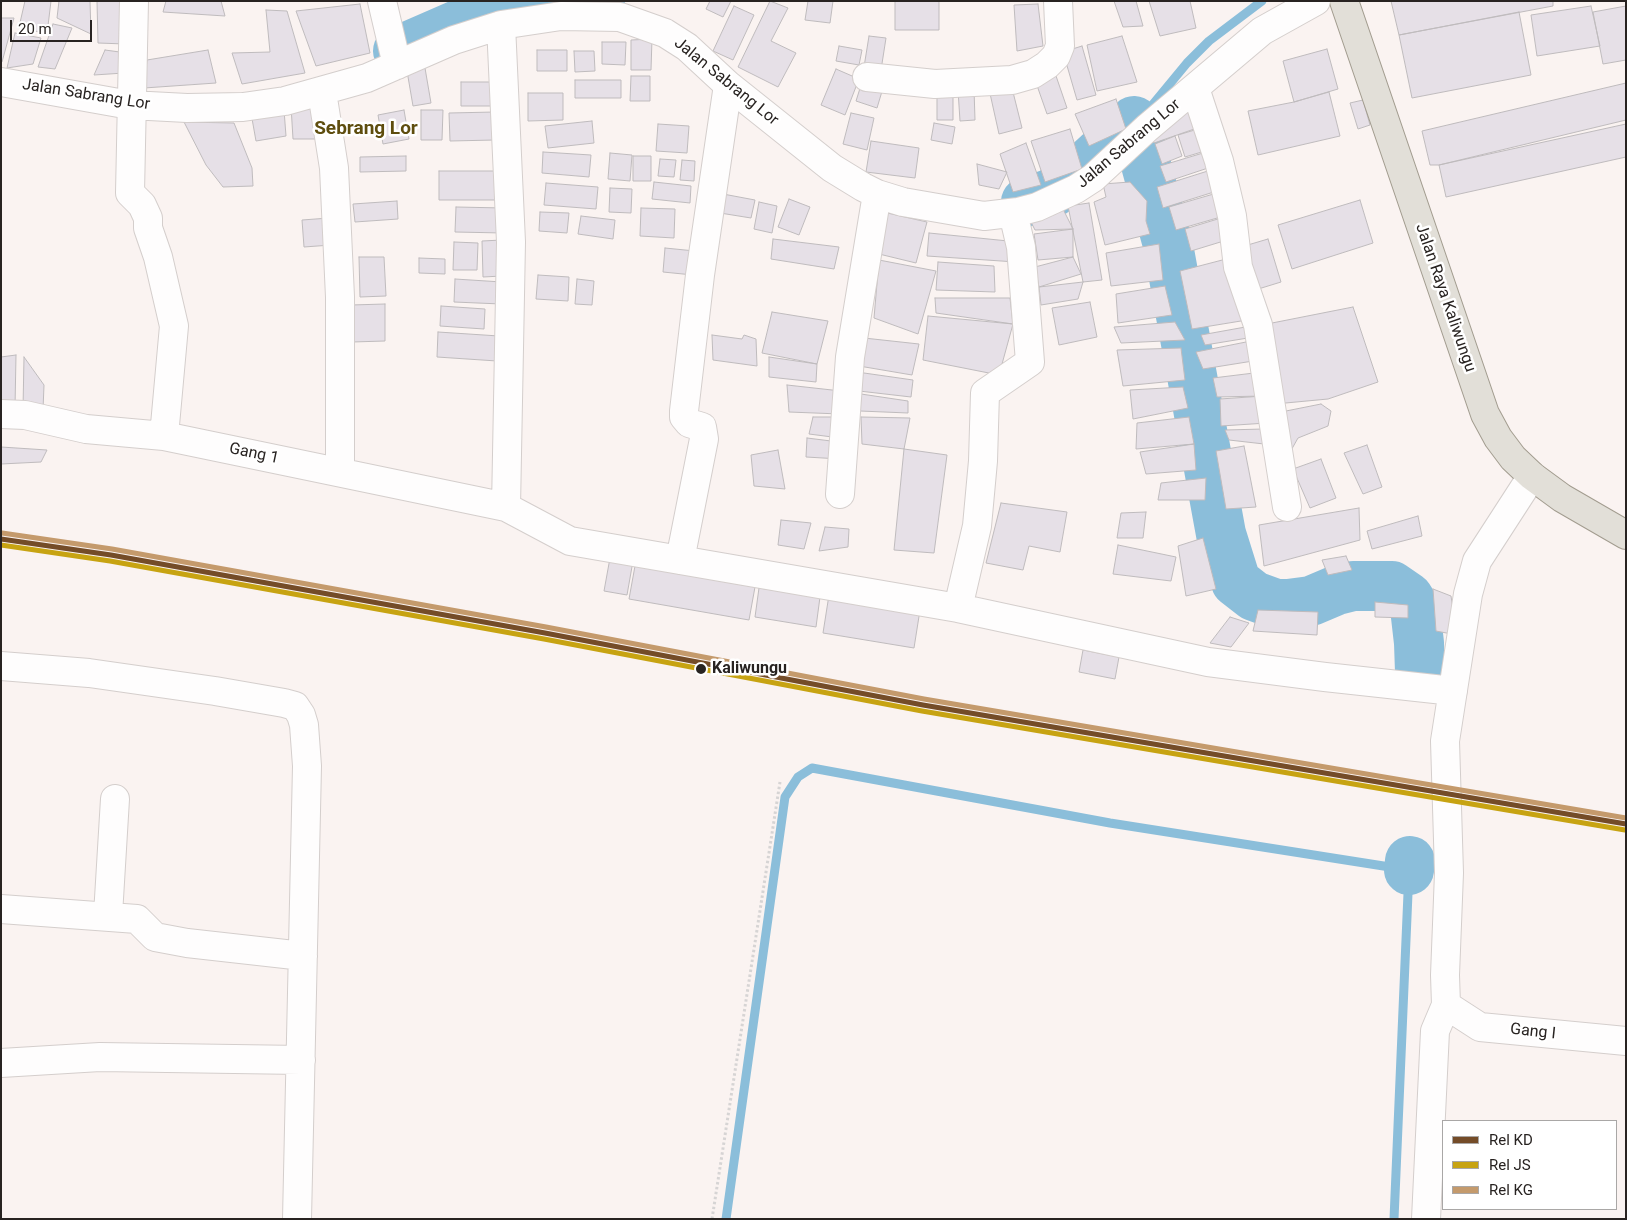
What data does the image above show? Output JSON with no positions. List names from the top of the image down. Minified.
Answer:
{"streets":{"main road":["Jalan Raya Kaliwungu"],"street":["Jalan Sabrang Lor","Gang 1","Gang I"]},"districts":["Sebrang Lor"],"places":["Kaliwungu"],"lines":["rail line KG","rail line KD","rail line JS"],"legend":["Rel KD","Rel JS","Rel KG"],"scale_bar":"20 m"}
